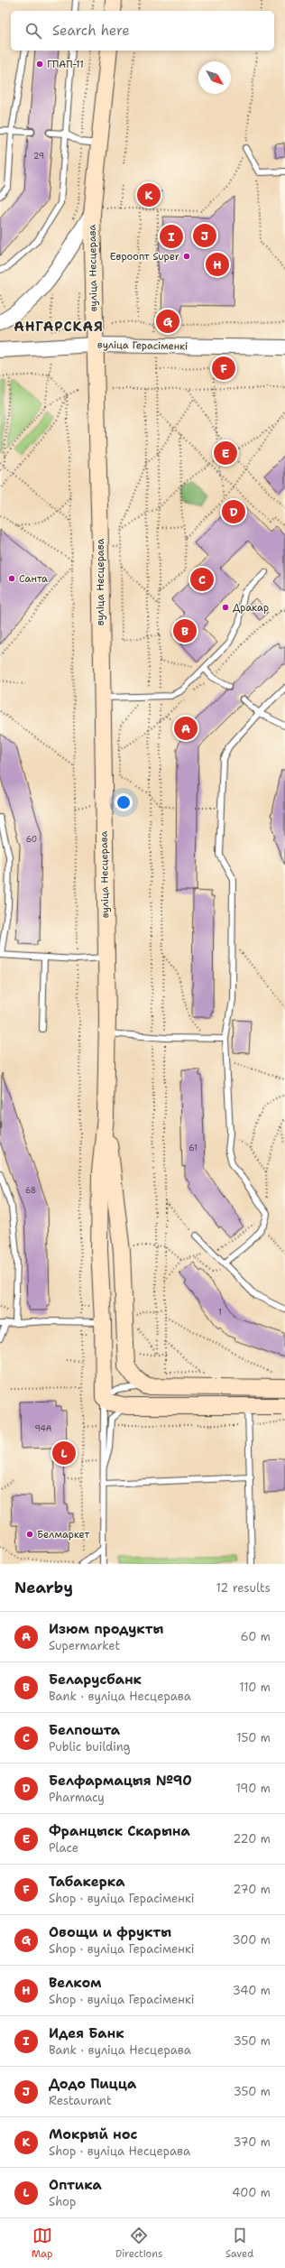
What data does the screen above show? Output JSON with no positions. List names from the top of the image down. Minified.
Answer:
{"streets":{"main road":["вуліца Несцерава"],"street":["вуліца Герасіменкі"]},"crossings":[["вуліца Несцерава","вуліца Герасіменкі"]],"districts":["АНГАРСКАЯ"],"places":["ГПАП-11","Евроопт Super","Санта","Дракар","Белмаркет"],"house_numbers":["29","60","61","68","1","94А"],"north":"bottom right","page":{"search":"Search here","pins":["K","J","I","H","G","F","E","D","C","B","A","L"],"heading":["Nearby","12 results"],"list":[{"mark":"A","name":"Изюм продукты","note":"Supermarket","value":"60 m"},{"mark":"B","name":"Беларусбанк","note":"Bank · вуліца Несцерава","value":"110 m"},{"mark":"C","name":"Белпошта","note":"Public building","value":"150 m"},{"mark":"D","name":"Белфармацыя №90","note":"Pharmacy","value":"190 m"},{"mark":"E","name":"Францыск Скарына","note":"Place","value":"220 m"},{"mark":"F","name":"Табакерка","note":"Shop · вуліца Герасіменкі","value":"270 m"},{"mark":"G","name":"Овощи и фрукты","note":"Shop · вуліца Герасіменкі","value":"300 m"},{"mark":"H","name":"Велком","note":"Shop · вуліца Герасіменкі","value":"340 m"},{"mark":"I","name":"Идея Банк","note":"Bank · вуліца Несцерава","value":"350 m"},{"mark":"J","name":"Додо Пицца","note":"Restaurant","value":"350 m"},{"mark":"K","name":"Мокрый нос","note":"Shop · вуліца Несцерава","value":"370 m"},{"mark":"L","name":"Оптика","note":"Shop","value":"400 m"}],"nav":["Map","Directions","Saved"]}}
